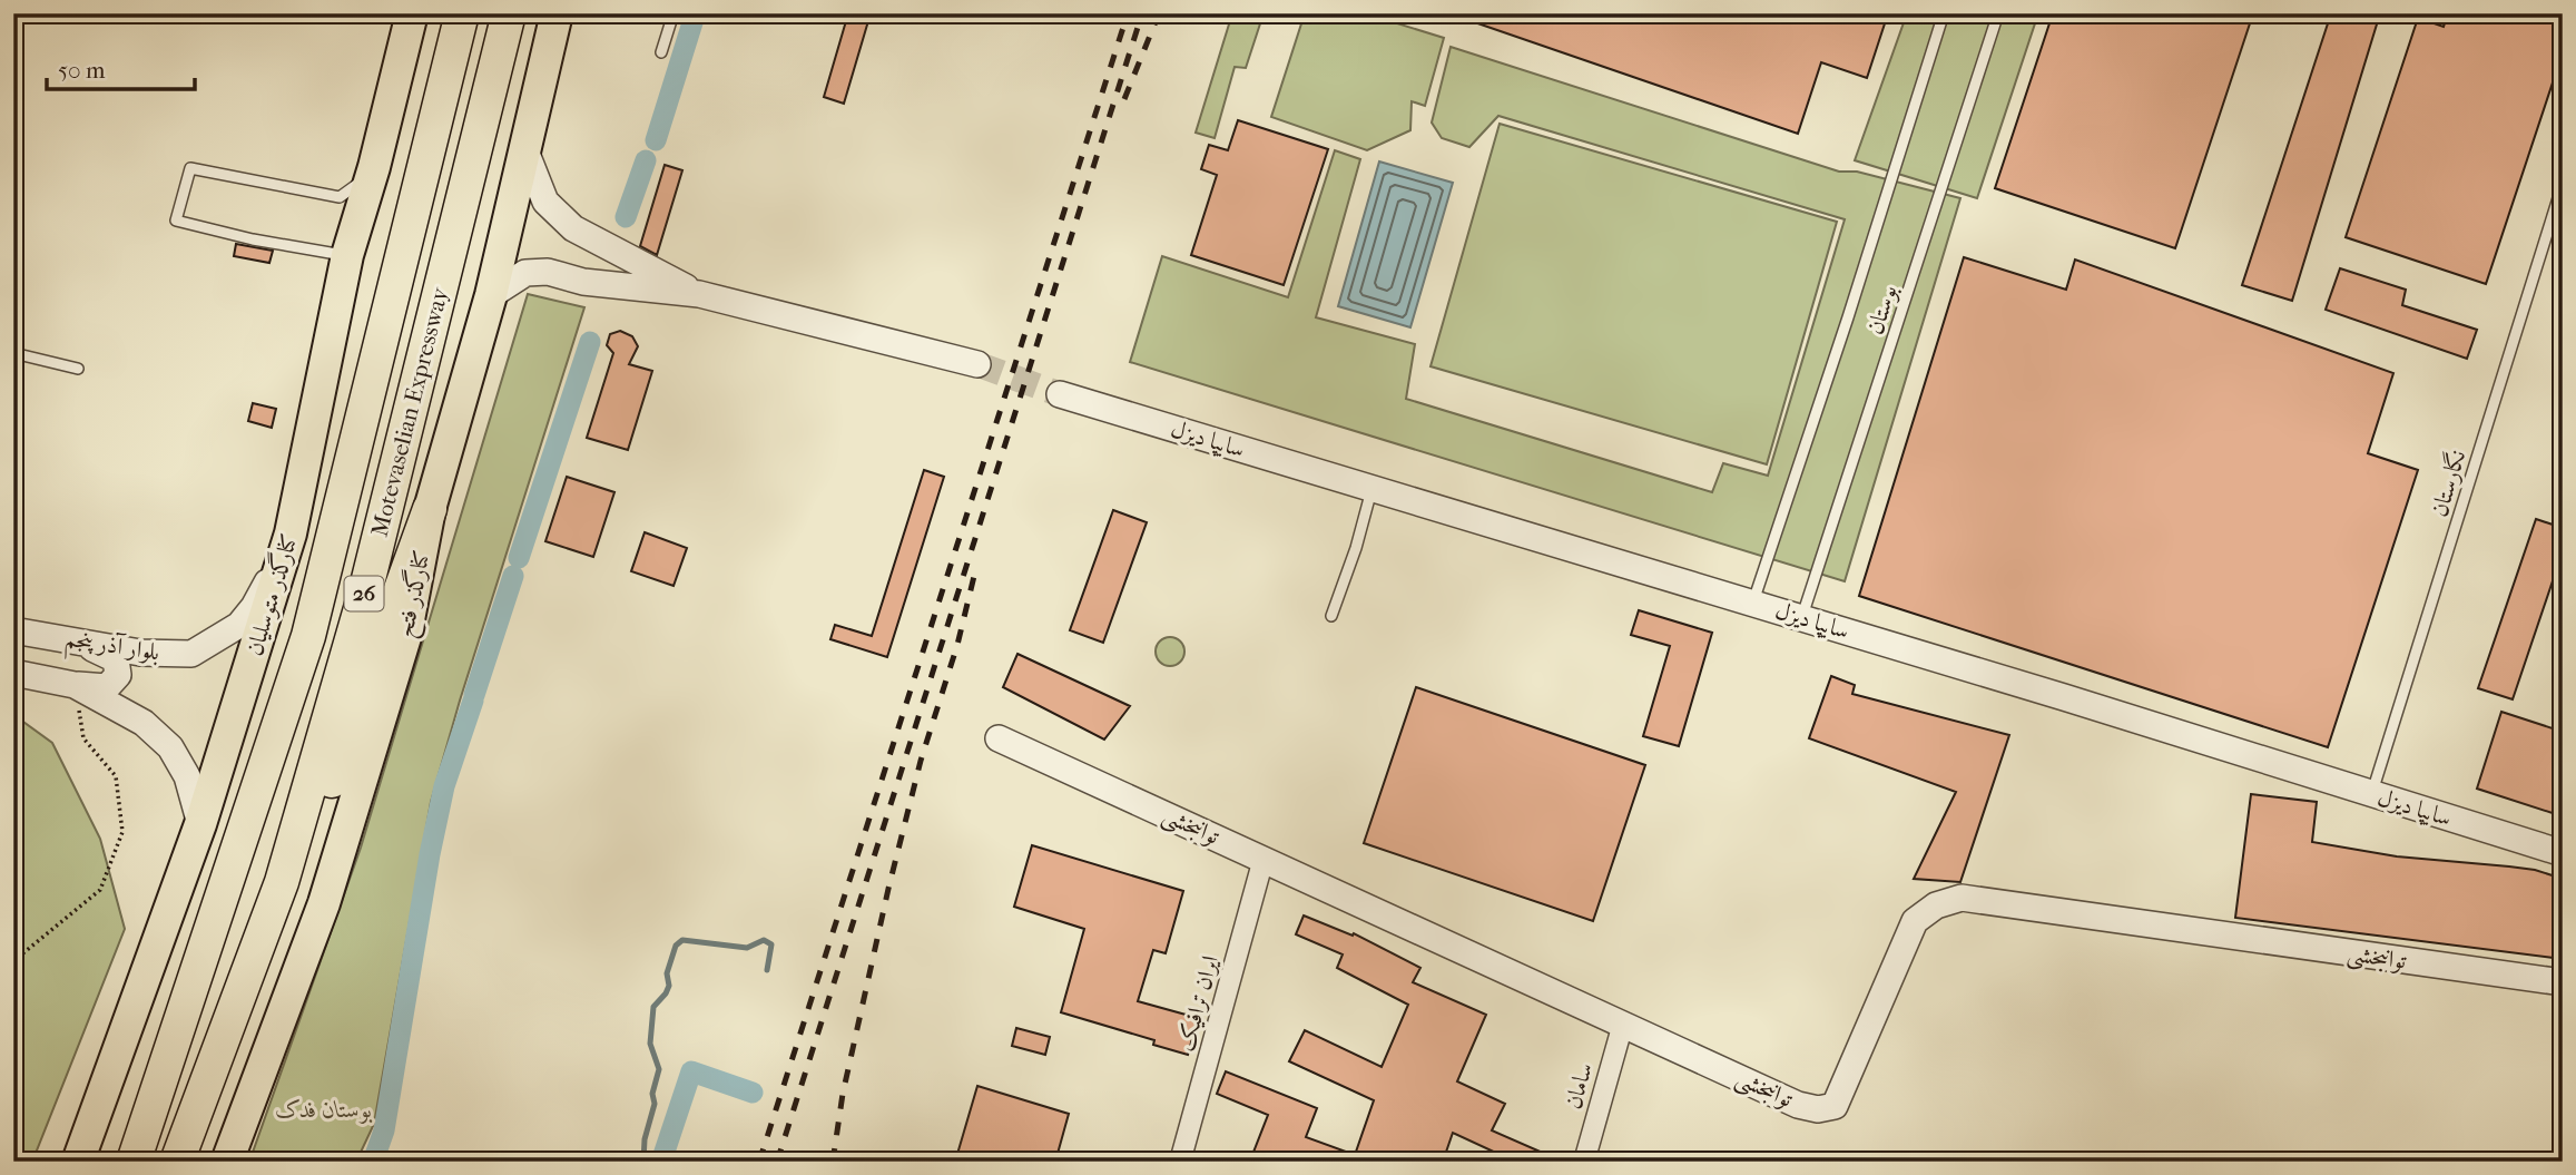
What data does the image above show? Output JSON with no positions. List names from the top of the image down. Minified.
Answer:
{"streets":{"highway":["Motevaselian Expressway","26"],"main road":["کنارگذر فتح","کنارگذر متوسلیان"],"street":["سایپا دیزل","بلوار آذر پنجم","توانبخشی","ایران ترافیک","سامان"],"lane":["بوستان","نگارستان"]},"crossings":[["بوستان","سایپا دیزل"],["سایپا دیزل","نگارستان"],["کنارگذر متوسلیان","بلوار آذر پنجم"],["توانبخشی","ایران ترافیک"],["توانبخشی","سامان"]],"parks":["بوستان فدک"],"scale_bar":"50 m"}
